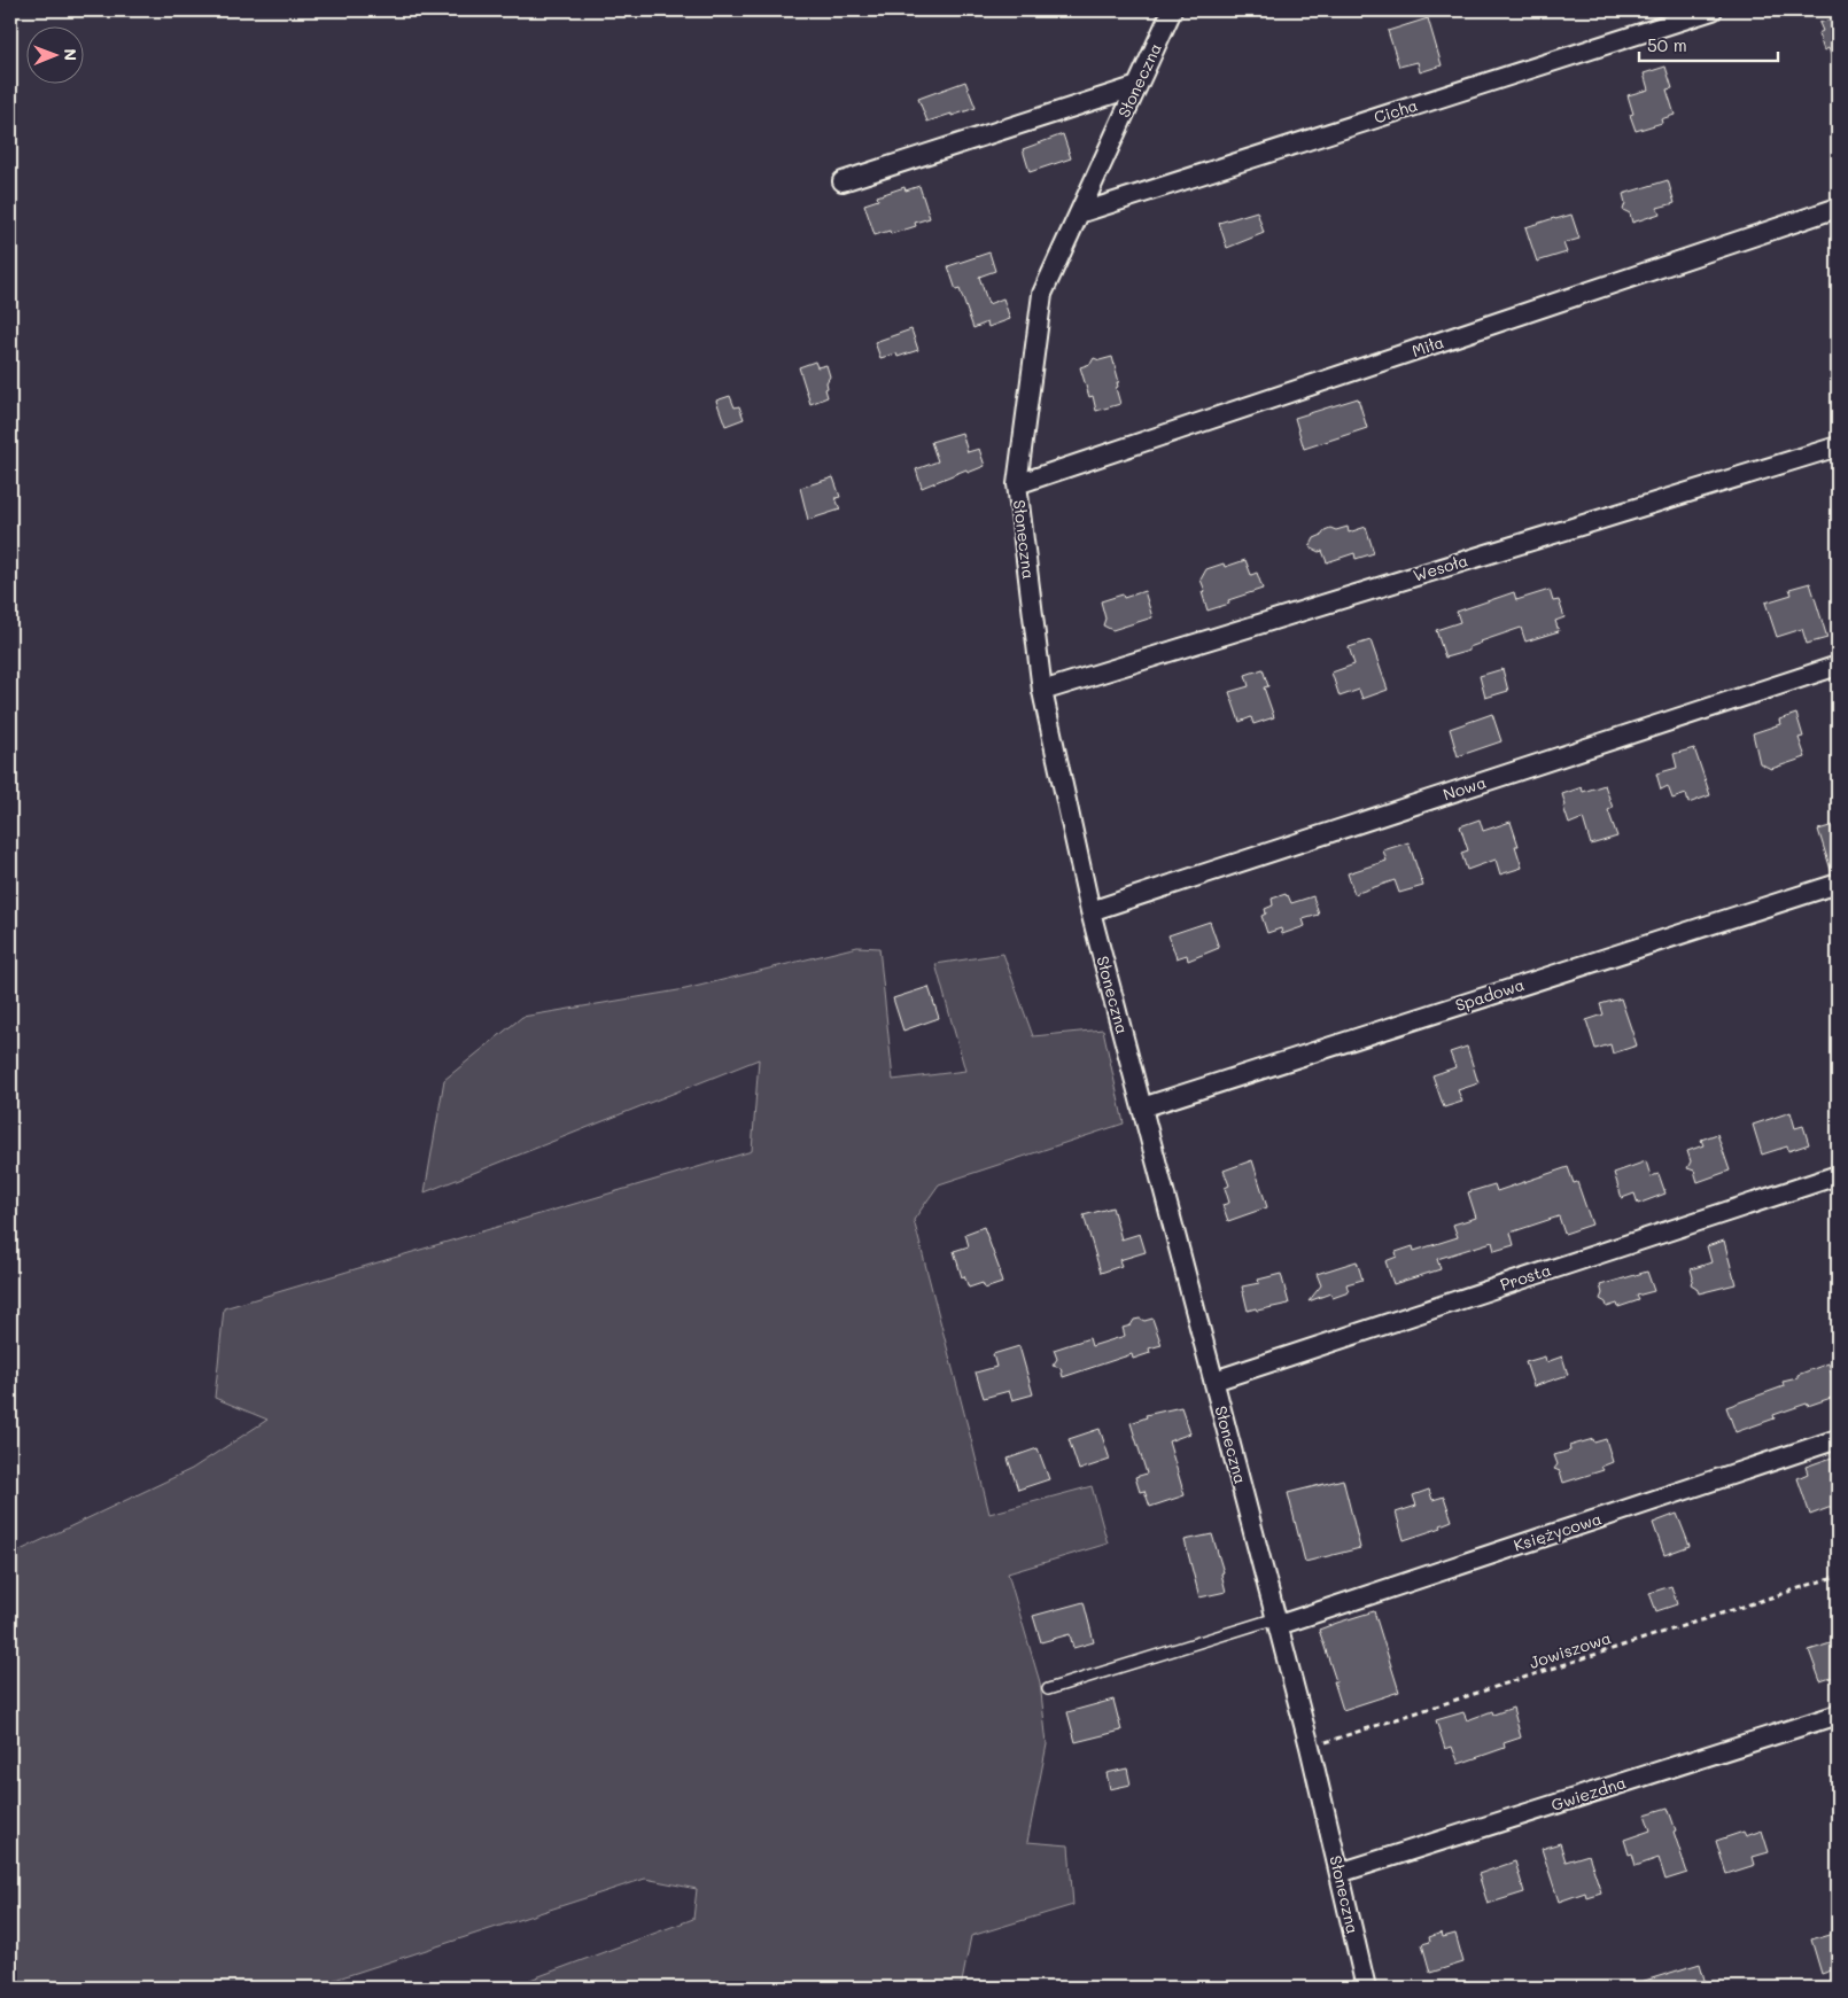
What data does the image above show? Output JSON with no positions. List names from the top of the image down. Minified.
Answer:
{"streets":{"street":["Słoneczna","Cicha","Miła","Wesoła","Nowa","Spadowa","Prosta","Księżycowa","Gwiezdna"],"path":["Jowiszowa"]},"crossings":[["Słoneczna","Cicha"],["Słoneczna","Miła"],["Słoneczna","Wesoła"],["Słoneczna","Nowa"],["Słoneczna","Spadowa"],["Słoneczna","Prosta"],["Słoneczna","Księżycowa"],["Słoneczna","Jowiszowa"],["Słoneczna","Gwiezdna"]],"scale_bar":"50 m","north":"right"}
